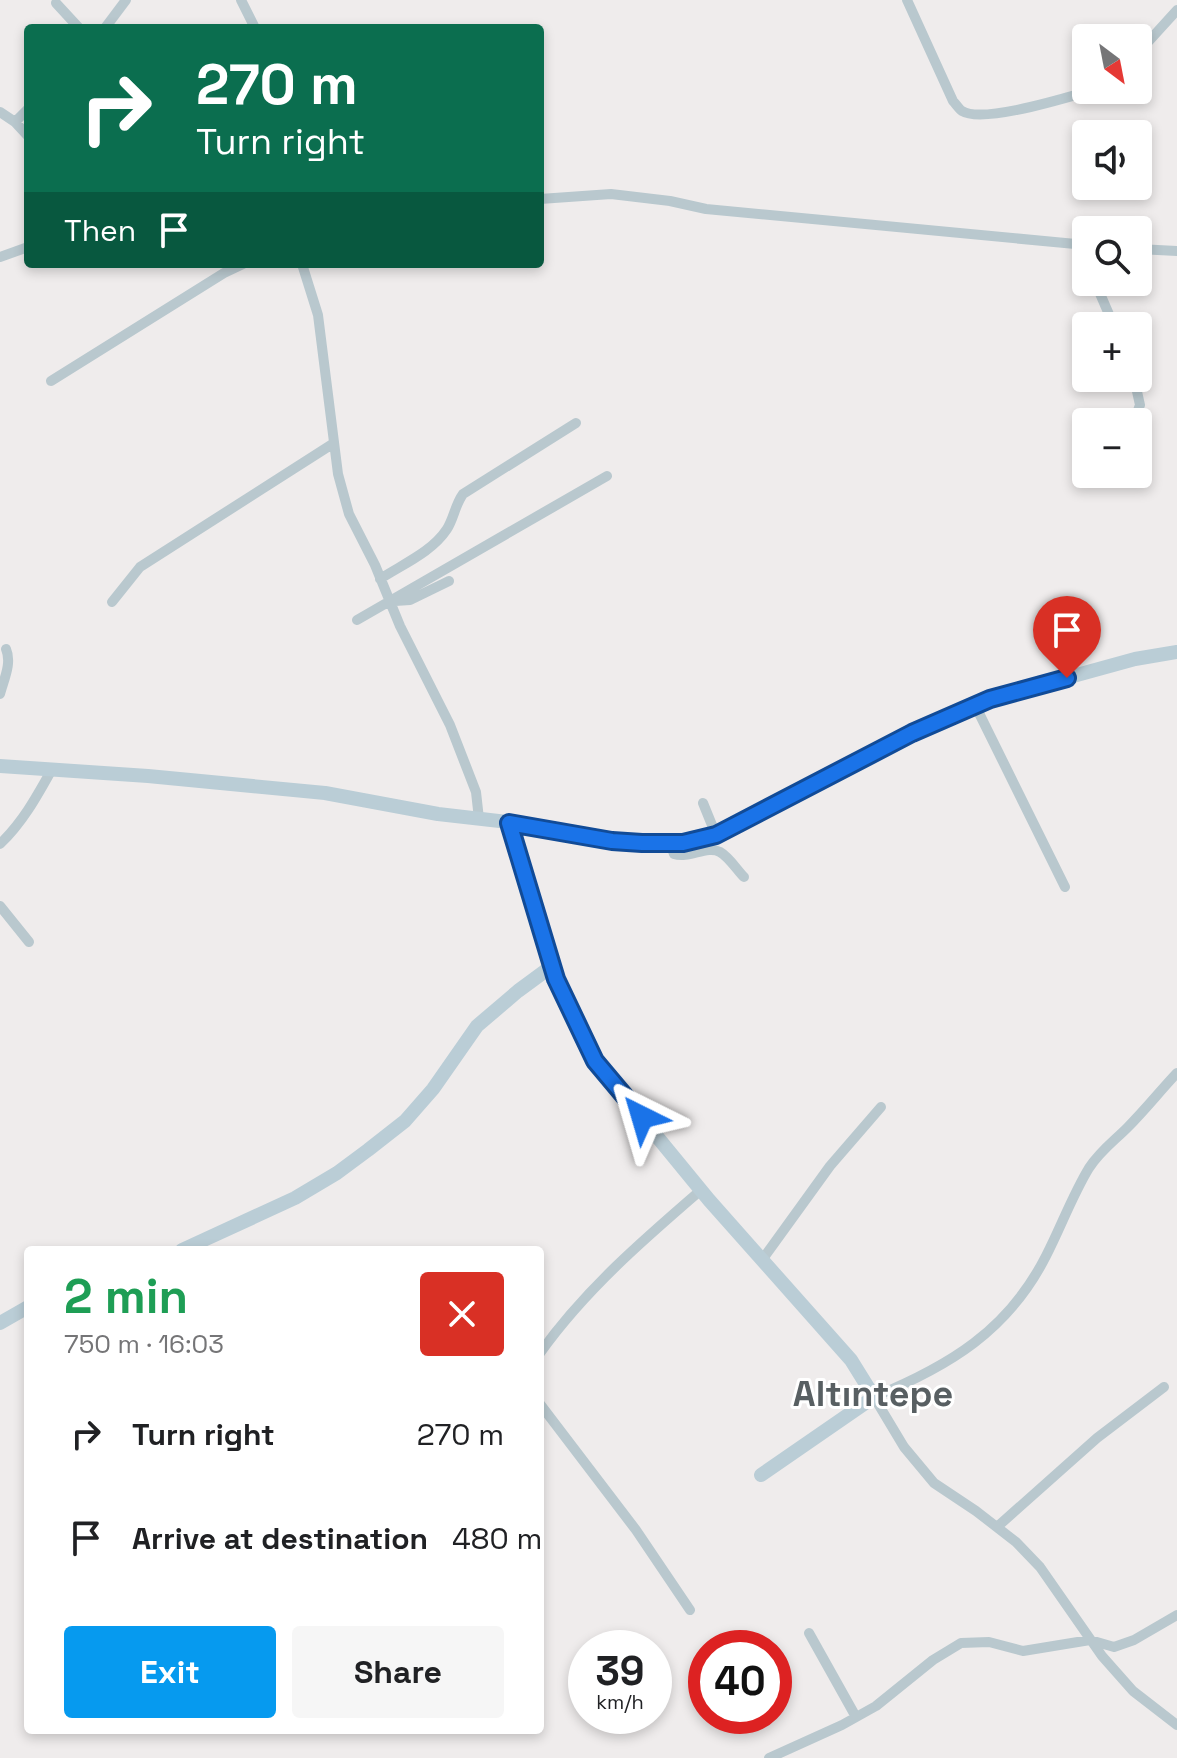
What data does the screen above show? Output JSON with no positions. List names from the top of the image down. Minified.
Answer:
{"districts":["Altıntepe"],"north":"bottom right","page":{"map_buttons":["+","−"],"turn":["270 m","Turn right"],"then":"Then","heading":["2 min","750 m · 16:03"],"list":[{"name":"Turn right","value":"270 m"},{"name":"Arrive at destination","value":"480 m"}],"buttons":["Exit","Share"],"speed":"39 km/h","limit":"40"}}
